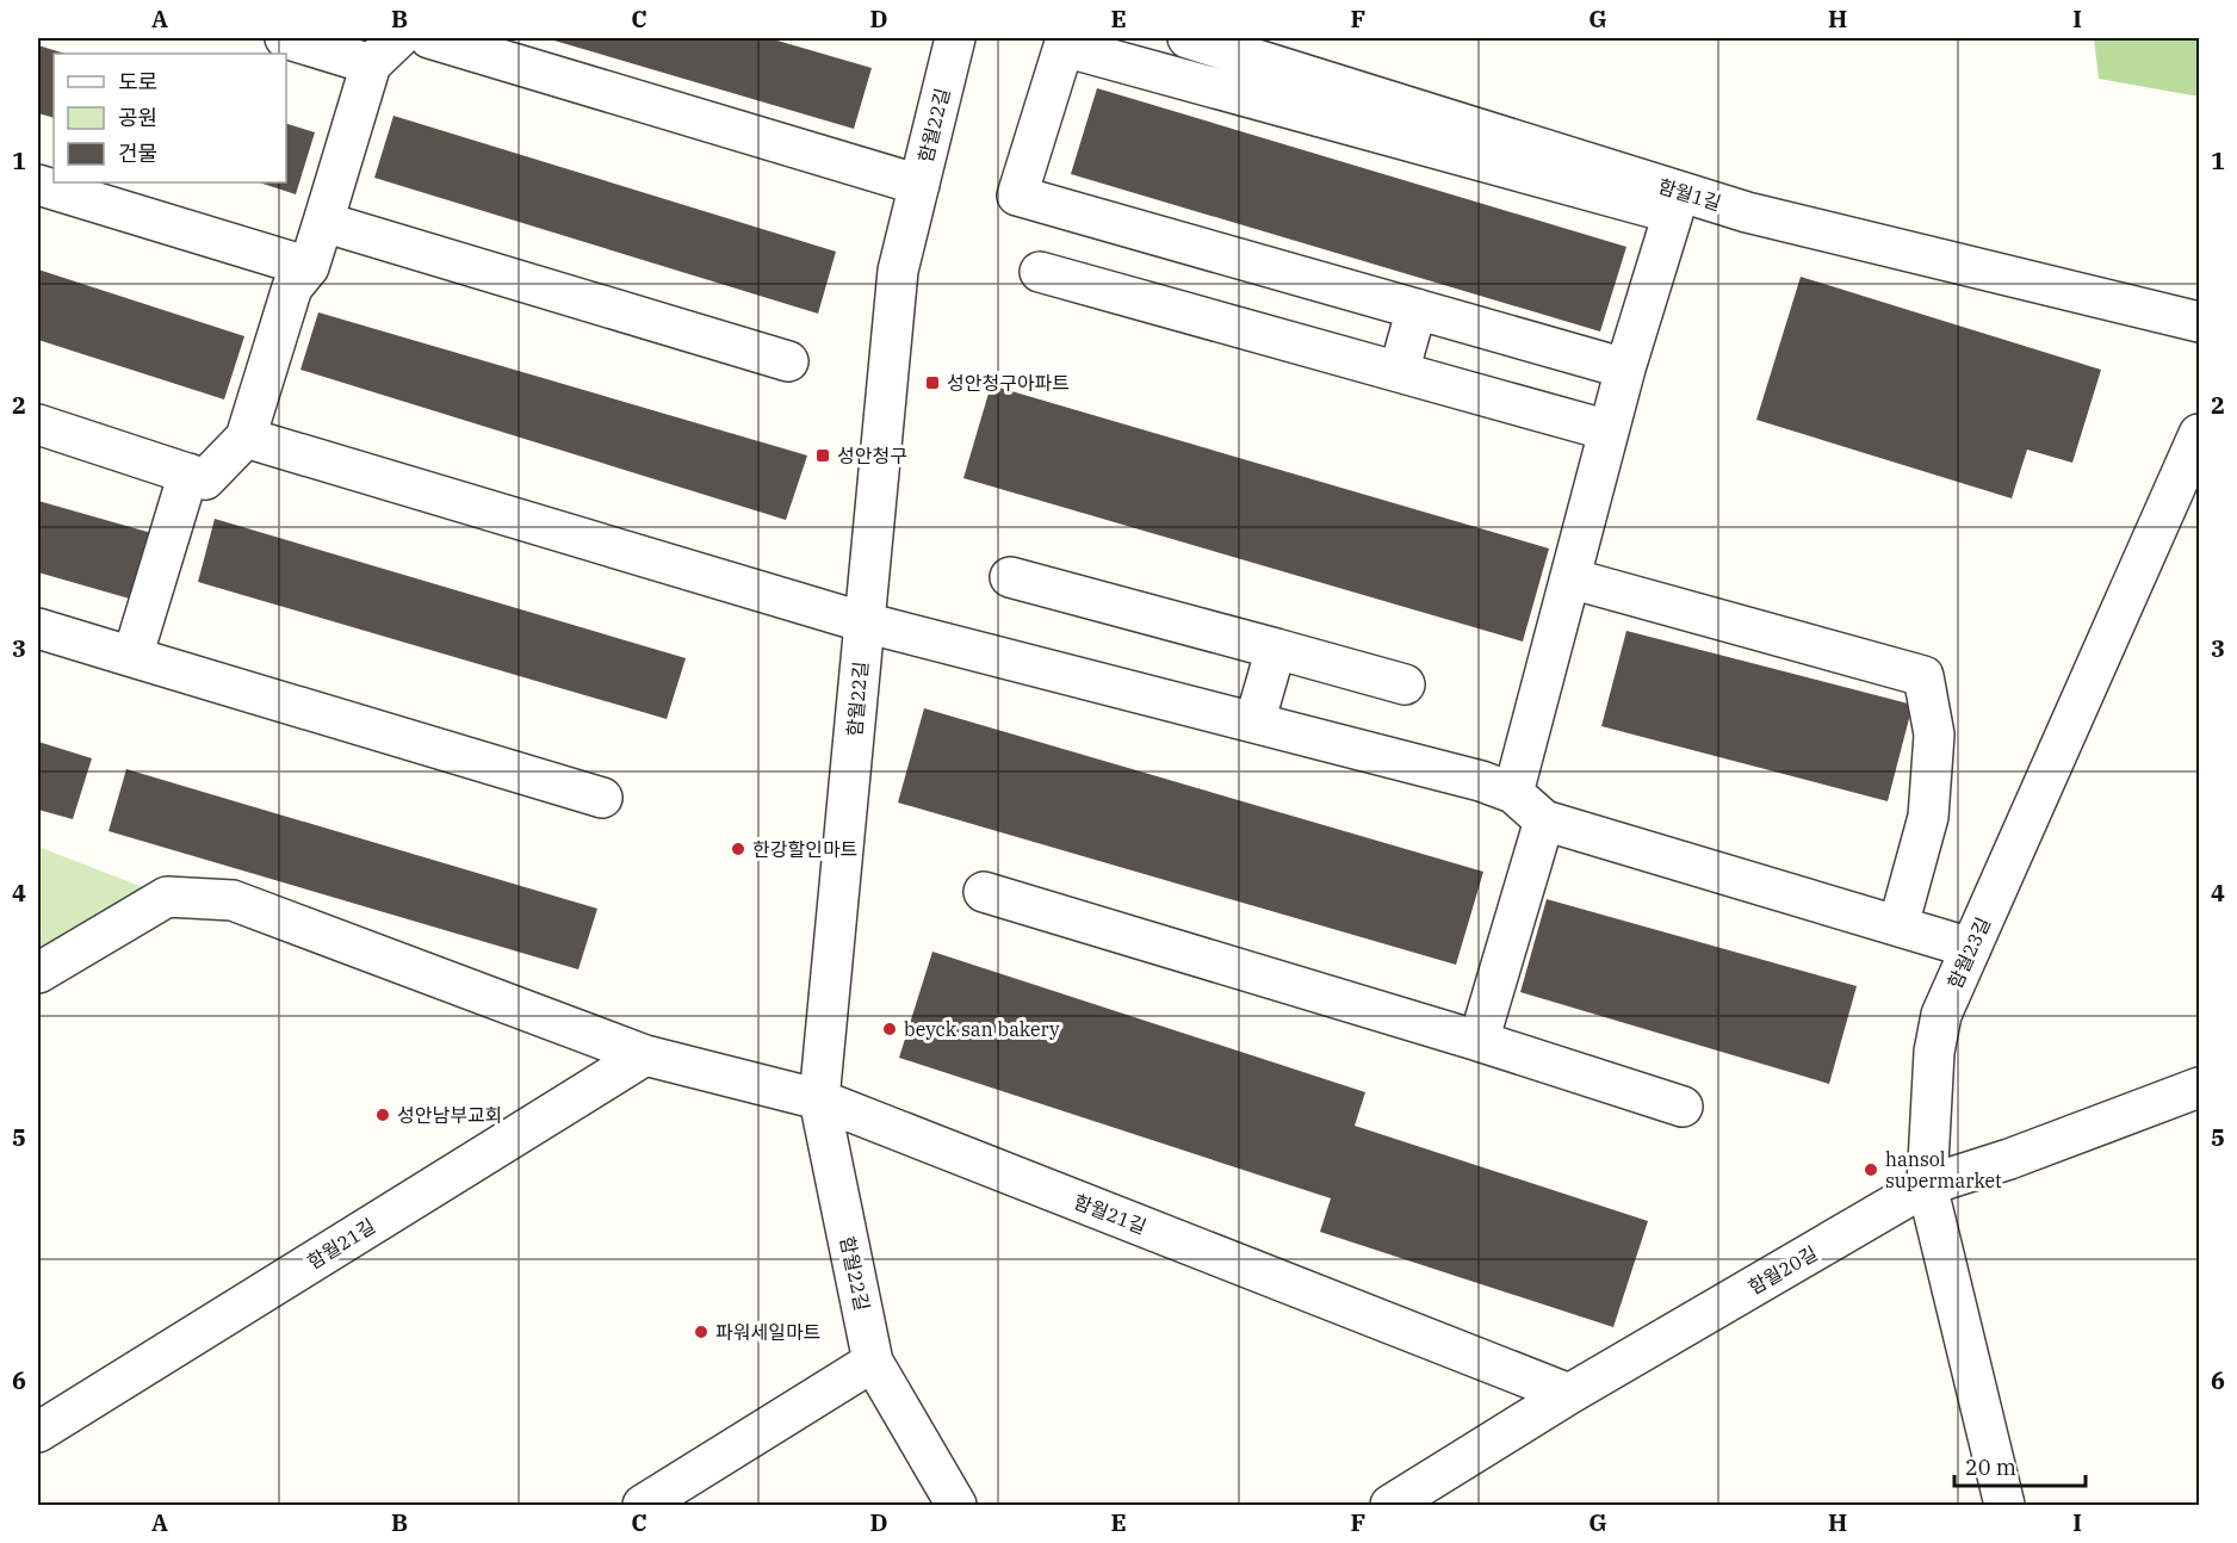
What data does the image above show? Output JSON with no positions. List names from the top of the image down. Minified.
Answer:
{"streets":{"street":["함월22길","함월1길","함월23길","함월21길","함월20길"]},"crossings":[["함월22길","함월21길"],["함월23길","함월20길"],["함월21길","함월20길"]],"places":{"transit":["성안청구아파트","성안청구"],"other":["한강할인마트","beyck san bakery","성안남부교회","hansol supermarket","파워세일마트"]},"legend":["도로","공원","건물"],"scale_bar":"20 m","grid":{"columns":["A","B","C","D","E","F","G","H","I"],"rows":["1","2","3","4","5","6"]}}
